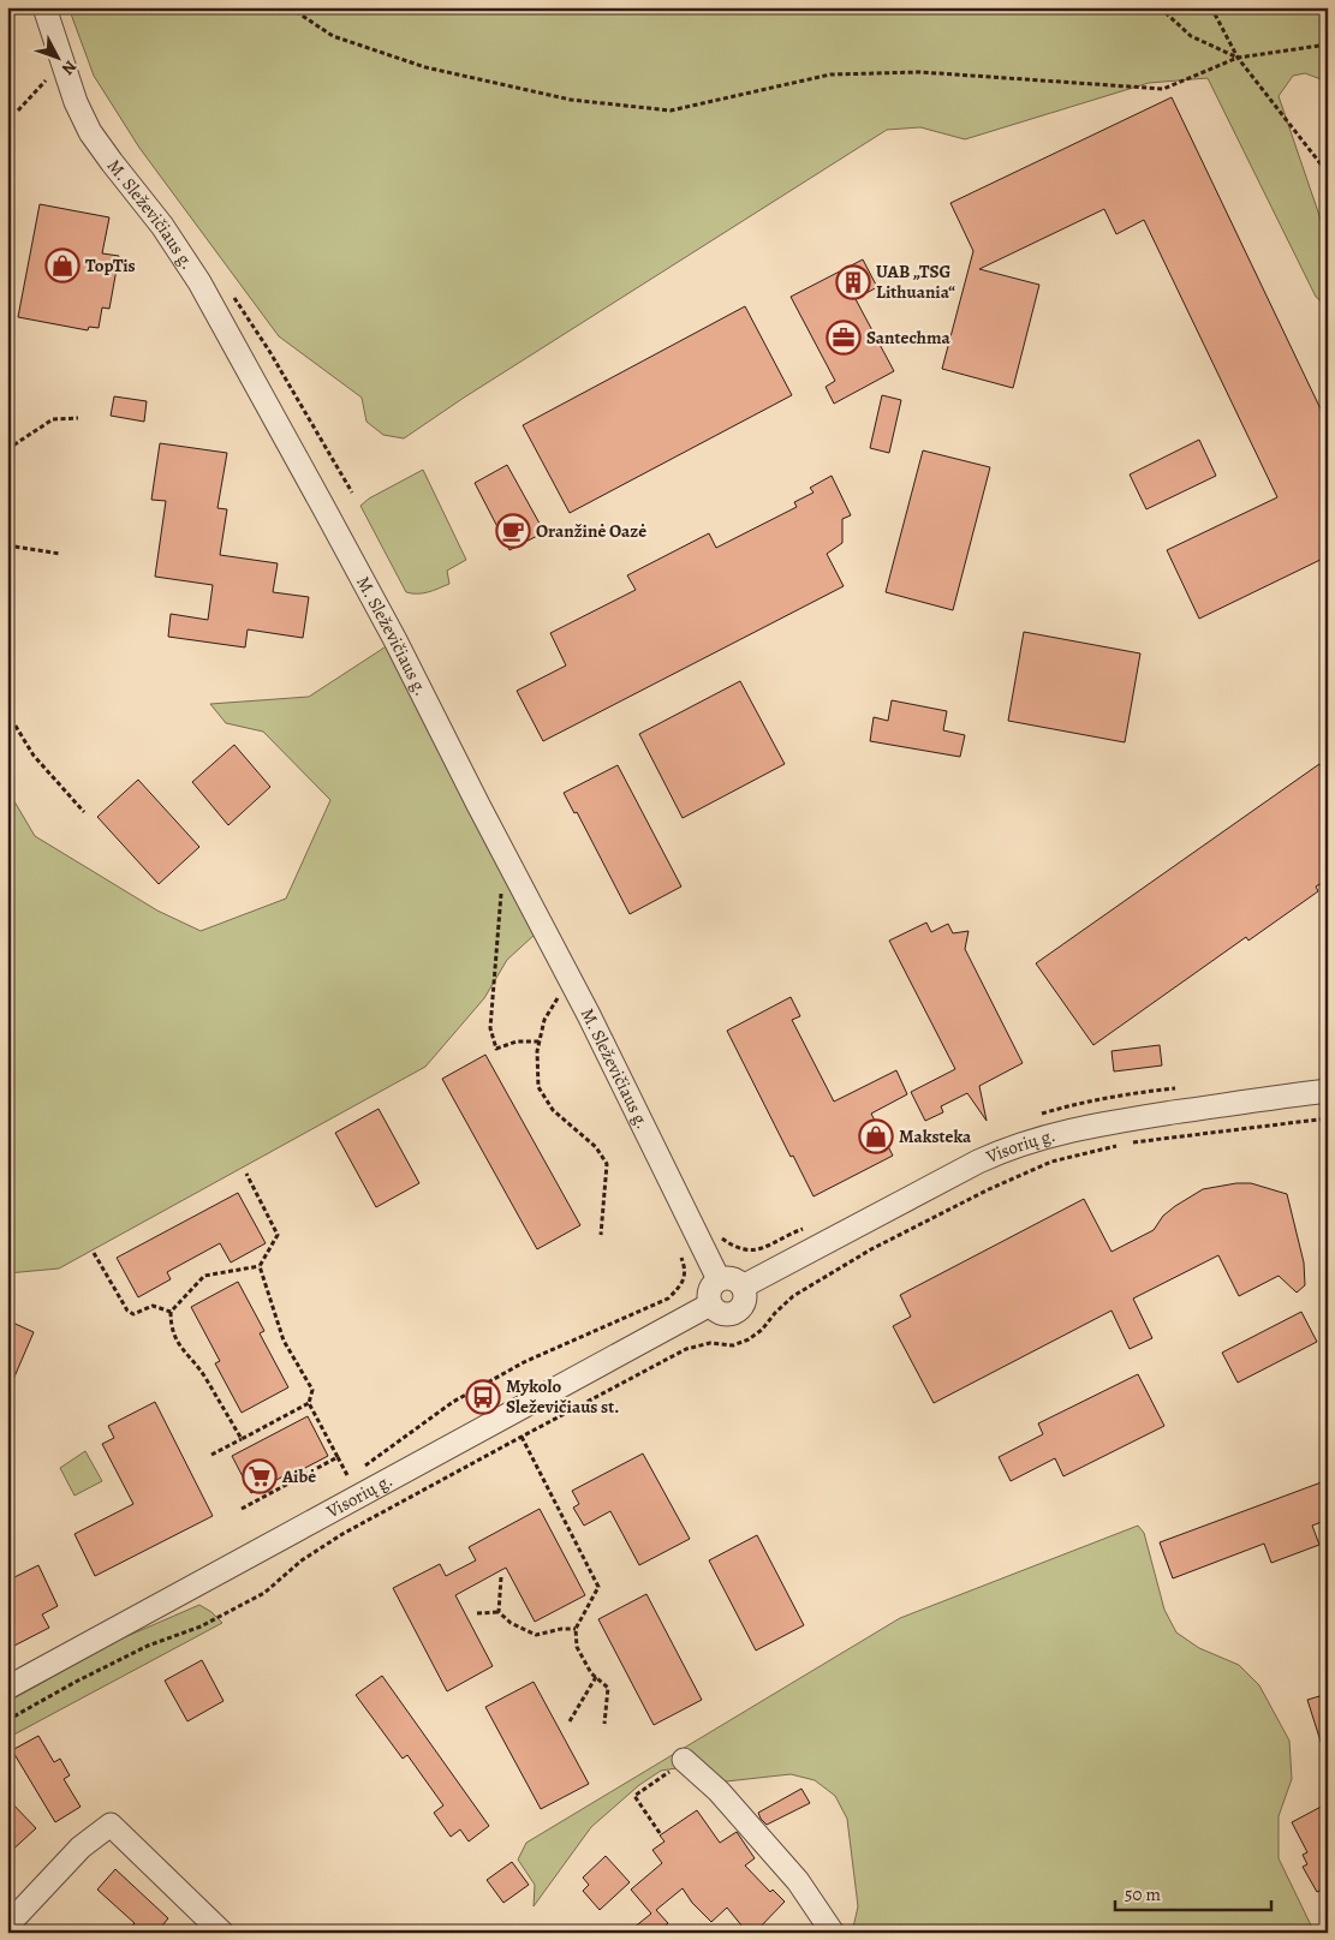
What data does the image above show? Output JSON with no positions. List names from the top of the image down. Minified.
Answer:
{"streets":{"street":["M. Sleževičiaus g.","Visorių g."]},"crossings":[["M. Sleževičiaus g.","Visorių g."]],"places":{"shop":["TopTis","Maksteka"],"building":["UAB „TSG Lithuania“"],"office":["Santechma"],"cafe":["Oranžinė Oazė"],"bus stop":["Mykolo Sleževičiaus st."],"supermarket":["Aibė"]},"scale_bar":"50 m","north":"bottom right"}
